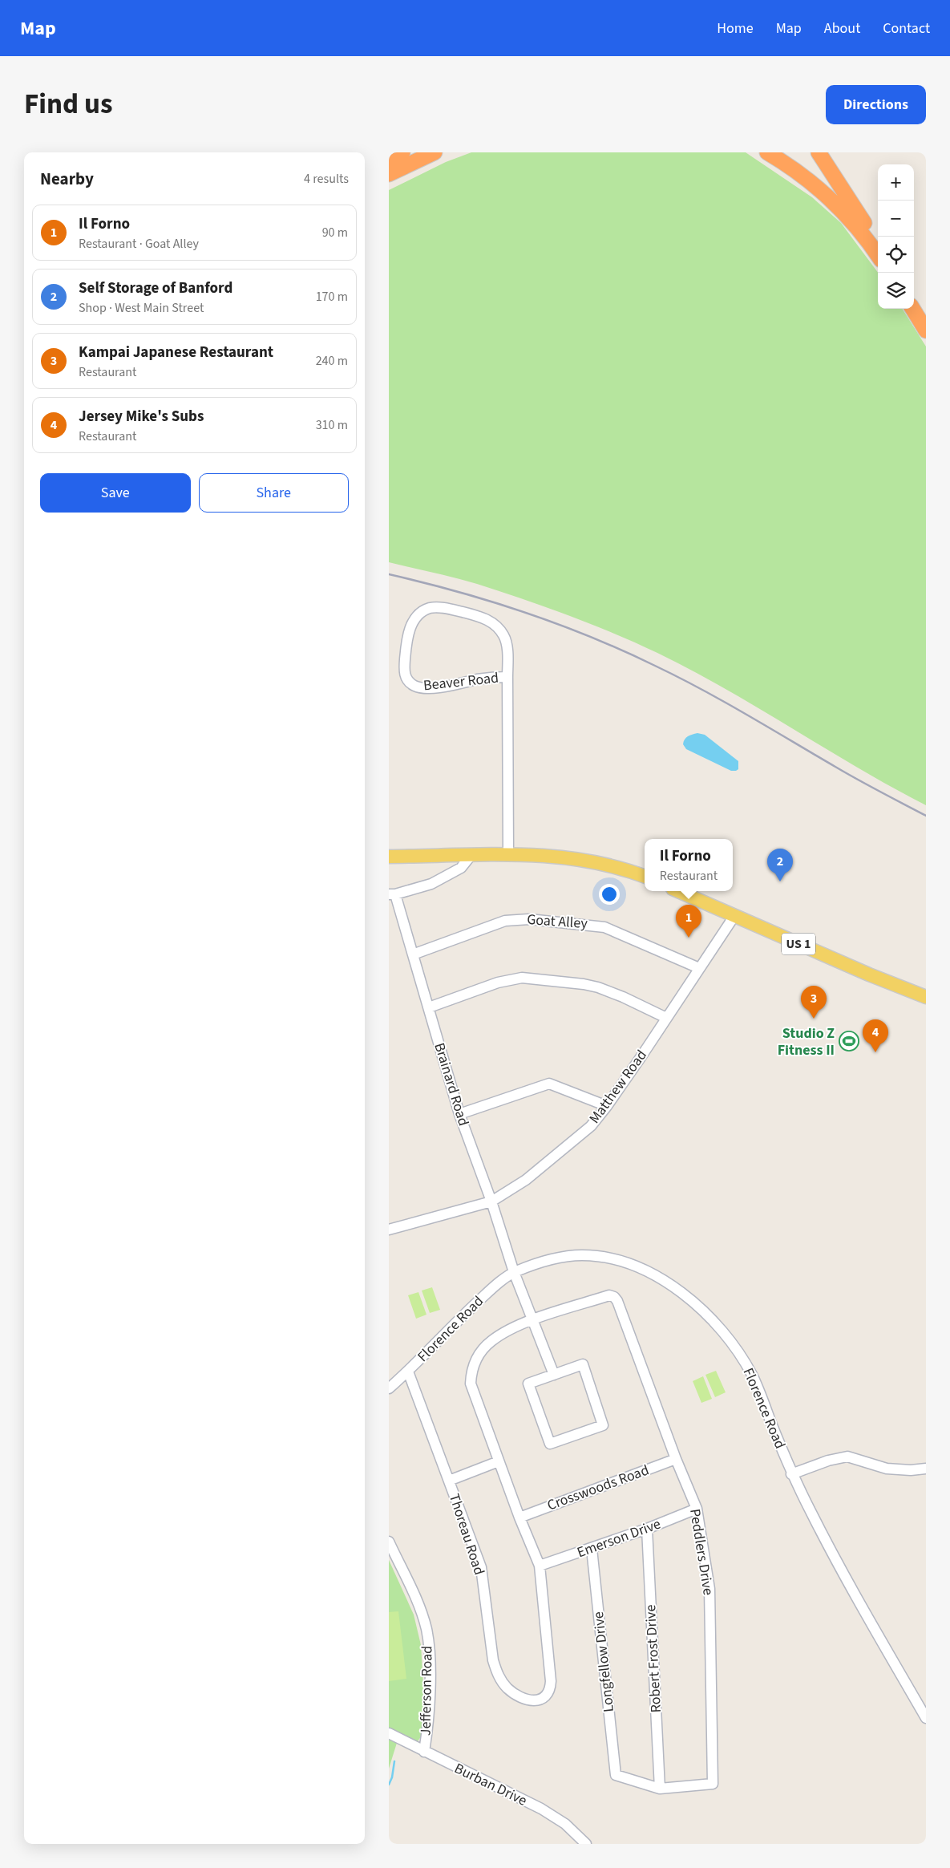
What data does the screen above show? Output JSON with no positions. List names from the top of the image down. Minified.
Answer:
{"streets":{"main road":["US 1"],"street":["Beaver Road","Goat Alley","Brainard Road","Matthew Road","Florence Road","Crosswoods Road","Thoreau Road","Emerson Drive","Peddlers Drive","Robert Frost Drive","Longfellow Drive","Jefferson Road","Burban Drive"]},"crossings":[["Goat Alley","Brainard Road"],["Goat Alley","Matthew Road"],["US 1","Matthew Road"],["Brainard Road","Matthew Road"],["Brainard Road","Florence Road"],["Florence Road","Thoreau Road"],["Crosswoods Road","Peddlers Drive"],["Thoreau Road","Peddlers Drive"],["Emerson Drive","Peddlers Drive"],["Emerson Drive","Robert Frost Drive"],["Emerson Drive","Longfellow Drive"],["Peddlers Drive","Robert Frost Drive"],["Peddlers Drive","Longfellow Drive"],["Jefferson Road","Burban Drive"]],"places":{"sports":["Studio Z Fitness II"]},"page":{"header":"Map","nav":["Home","Map","About","Contact"],"title":"Find us","buttons":["Directions",["Save","Share"]],"heading":["Nearby","4 results"],"map_buttons":["+","−"],"list":[{"mark":"1","name":"Il Forno","note":"Restaurant · Goat Alley","value":"90 m"},{"mark":"2","name":"Self Storage of Banford","note":"Shop · West Main Street","value":"170 m"},{"mark":"3","name":"Kampai Japanese Restaurant","note":"Restaurant","value":"240 m"},{"mark":"4","name":"Jersey Mike's Subs","note":"Restaurant","value":"310 m"}],"popup":["Il Forno","Restaurant"],"pins":["2","1","3","4"]}}
